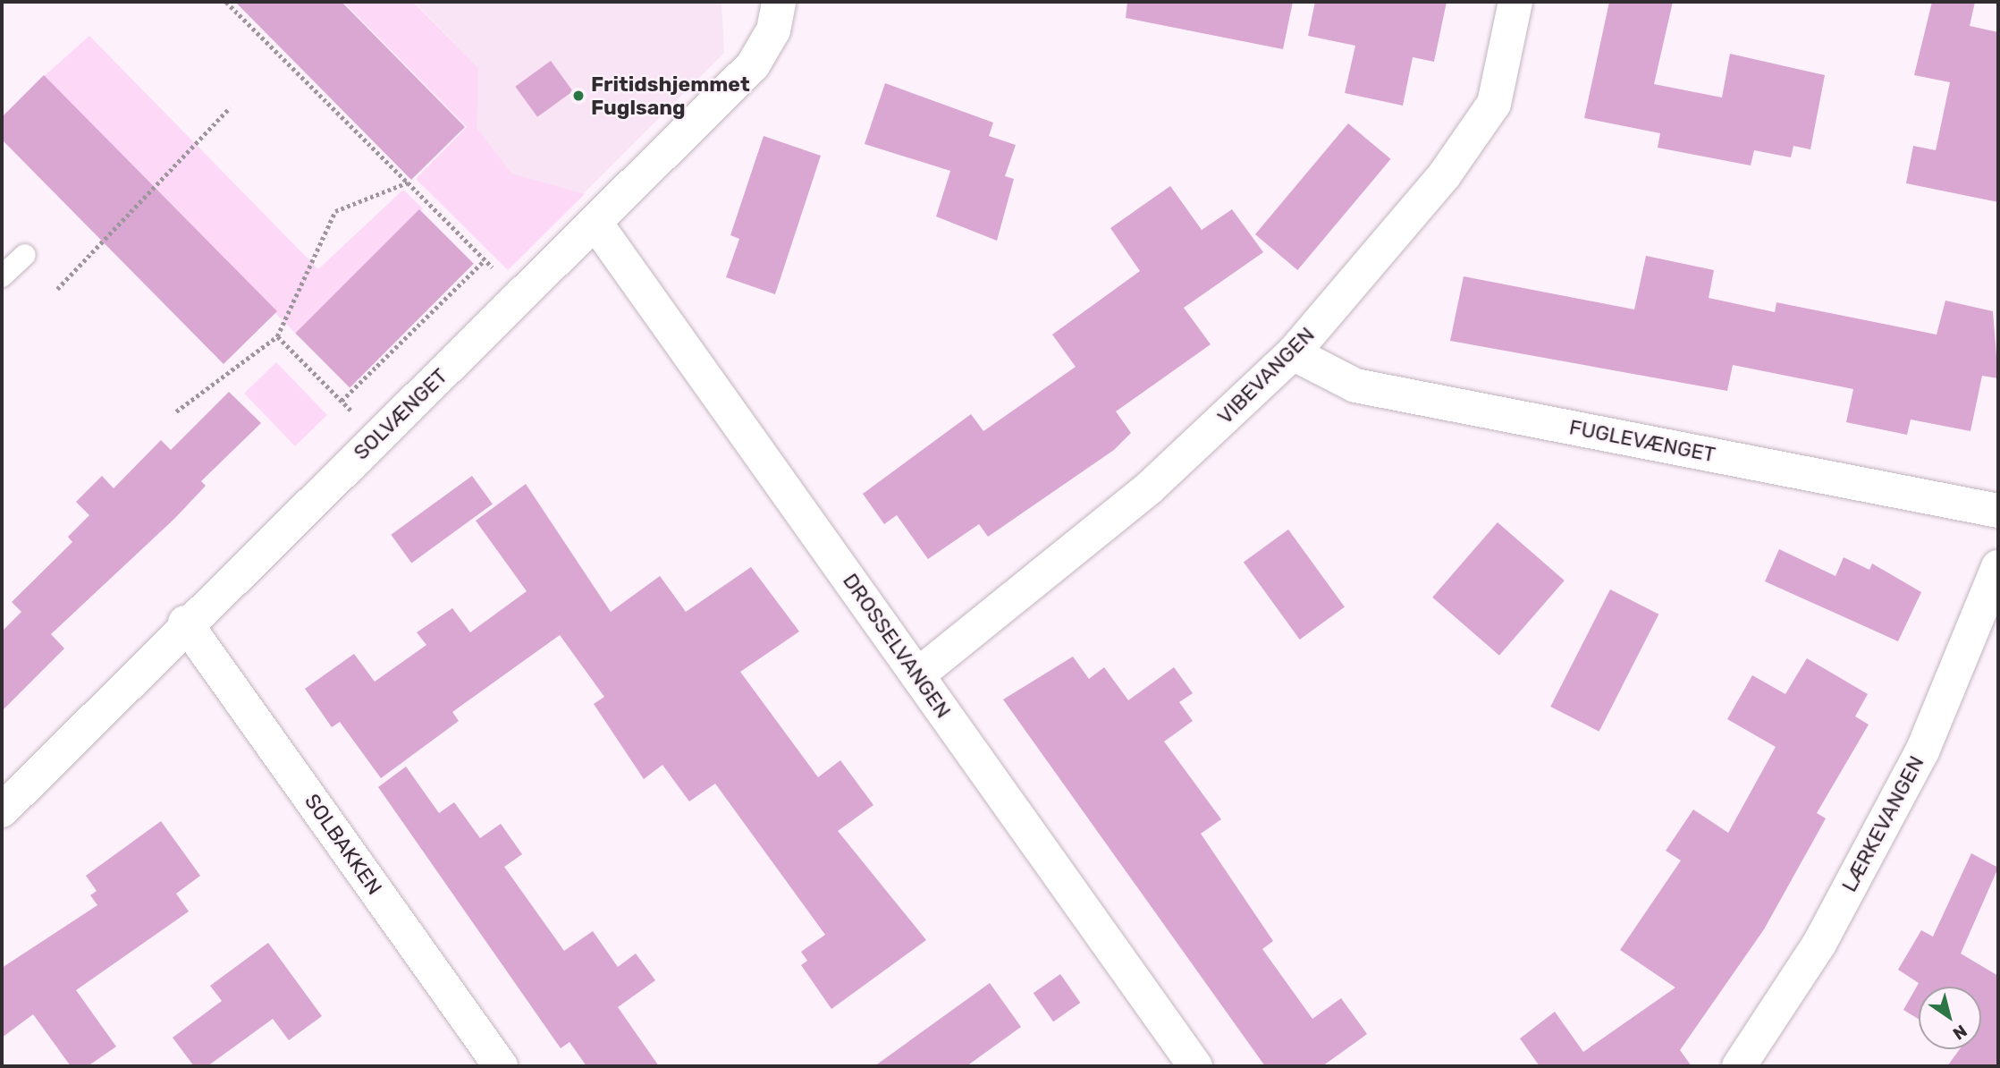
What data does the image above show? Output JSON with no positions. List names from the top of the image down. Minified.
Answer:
{"streets":{"street":["VIBEVANGEN","SOLVÆNGET","FUGLEVÆNGET","DROSSELVANGEN","LÆRKEVANGEN","SOLBAKKEN"]},"crossings":[["VIBEVANGEN","FUGLEVÆNGET"],["VIBEVANGEN","DROSSELVANGEN"],["SOLVÆNGET","DROSSELVANGEN"],["SOLVÆNGET","SOLBAKKEN"]],"places":["Fritidshjemmet Fuglsang"],"north":"bottom right"}
